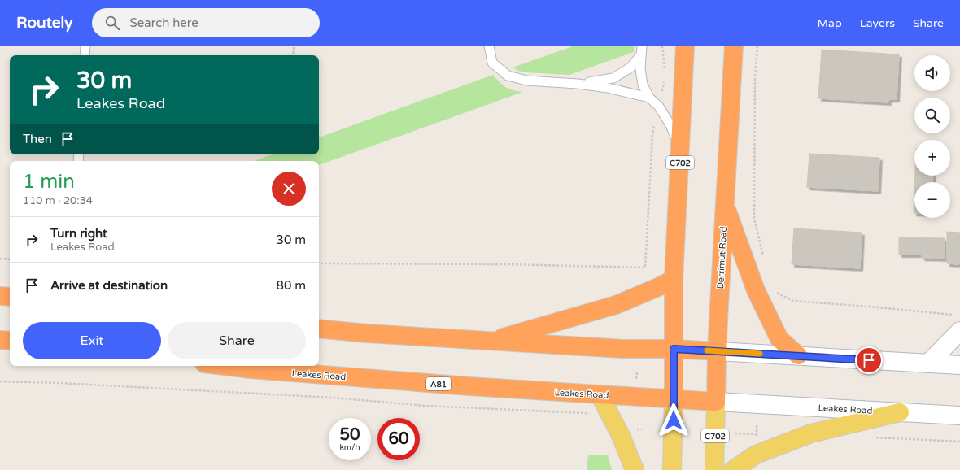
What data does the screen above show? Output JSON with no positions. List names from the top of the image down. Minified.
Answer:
{"streets":{"highway":["C702","Derrimut Road","Leakes Road","A81"]},"crossings":[["C702","Leakes Road"],["Derrimut Road","Leakes Road"]],"page":{"header":"Routely","search":"Search here","nav":["Map","Layers","Share"],"map_buttons":["+","−"],"turn":["30 m","Leakes Road"],"then":"Then","heading":["1 min","110 m · 20:34"],"list":[{"name":"Turn right","note":"Leakes Road","value":"30 m"},{"name":"Arrive at destination","value":"80 m"}],"buttons":["Exit","Share"],"speed":"50 km/h","limit":"60"}}
